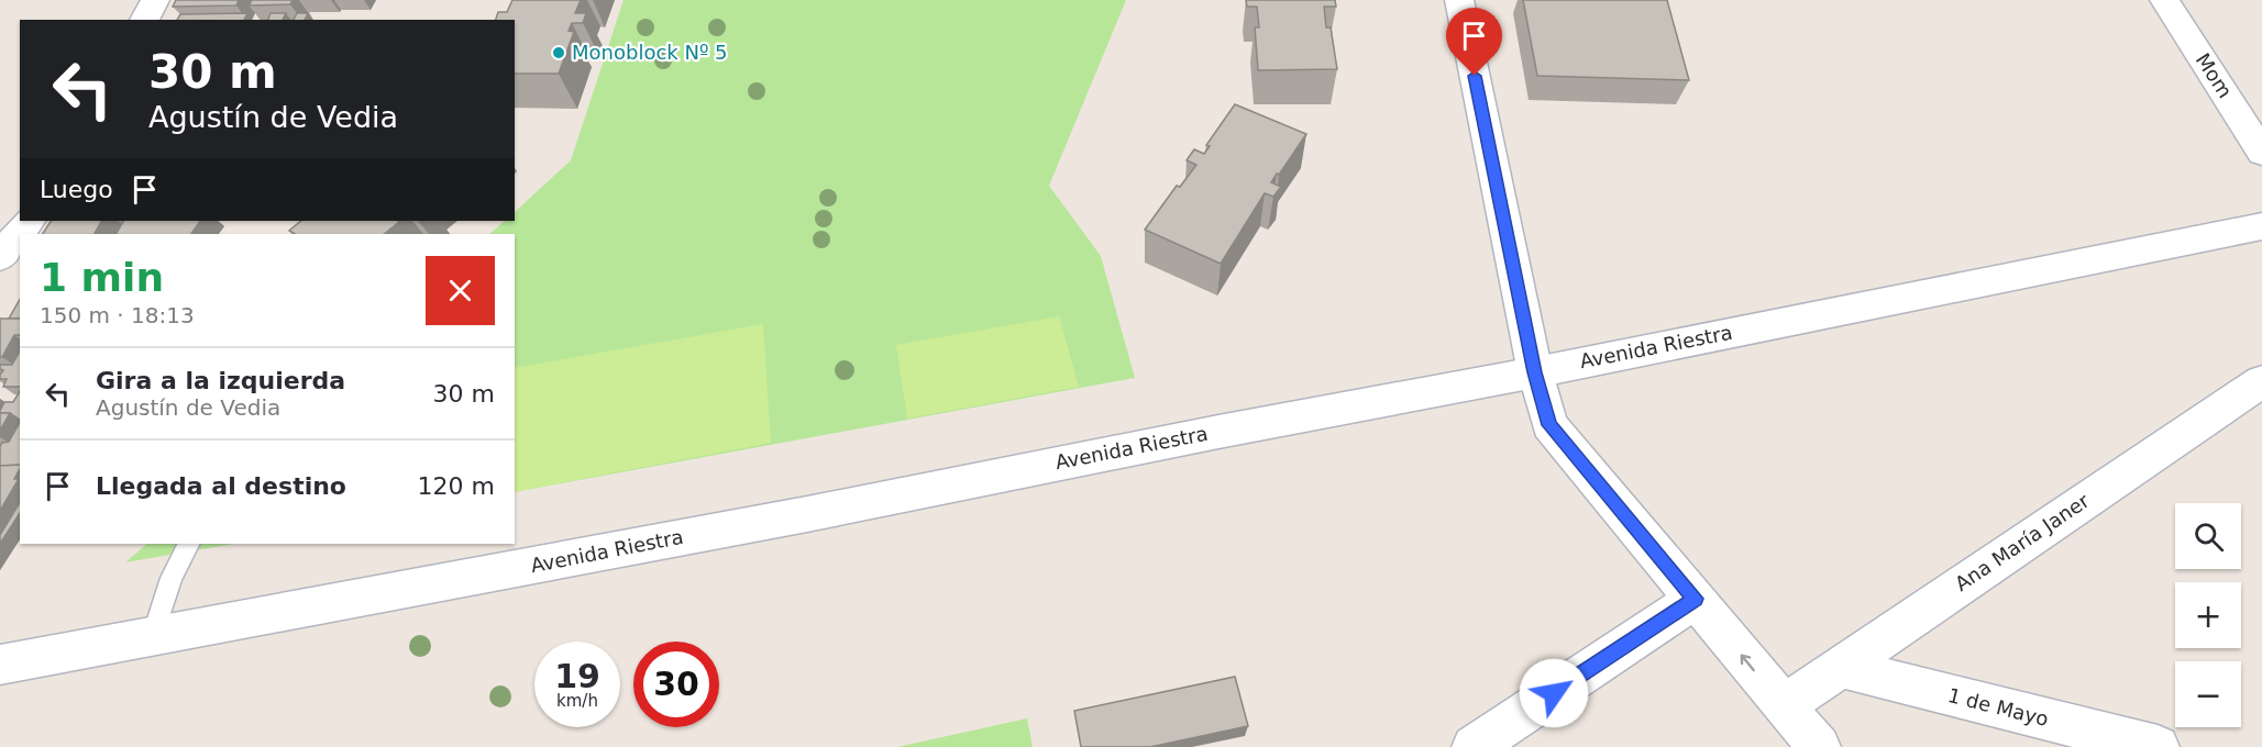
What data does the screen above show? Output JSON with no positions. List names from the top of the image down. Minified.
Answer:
{"streets":{"street":["Mom","Avenida Riestra","Ana María Janer","1 de Mayo"]},"crossings":[["Ana María Janer","1 de Mayo"]],"places":["Monoblock Nº 5"],"page":{"turn":["30 m","Agustín de Vedia"],"then":"Luego","heading":["1 min","150 m · 18:13"],"list":[{"name":"Gira a la izquierda","note":"Agustín de Vedia","value":"30 m"},{"name":"Llegada al destino","value":"120 m"}],"map_buttons":["+","−"],"speed":"19 km/h","limit":"30"}}
